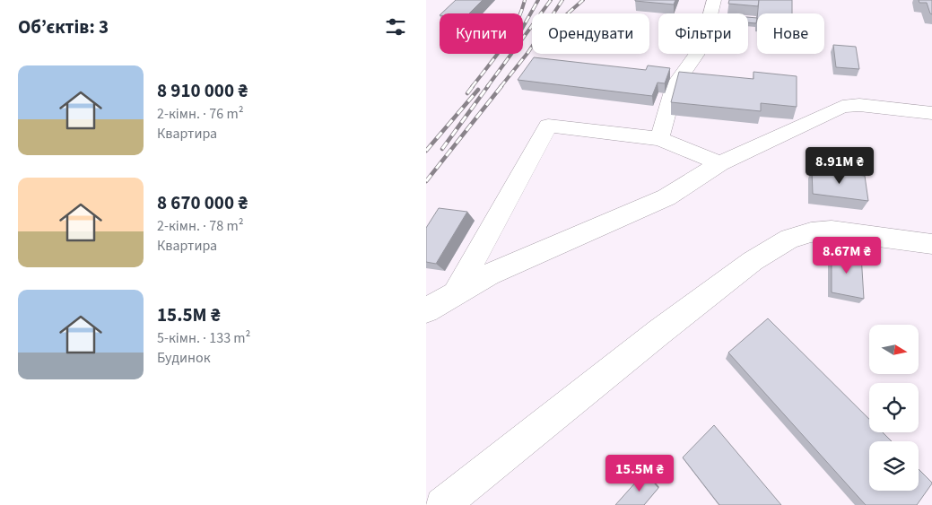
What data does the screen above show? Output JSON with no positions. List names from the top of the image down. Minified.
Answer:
{"north":"right","page":{"heading":"Об’єктів: 3","chip":["Купити","Орендувати","Фільтри","Нове"],"list":[{"name":"8 910 000 ₴","note":"2-кімн. · 76 m² · Квартира"},{"name":"8 670 000 ₴","note":"2-кімн. · 78 m² · Квартира"},{"name":"15.5M ₴","note":"5-кімн. · 133 m² · Будинок"}],"price":["8.91M ₴","8.67M ₴","15.5M ₴"]}}
